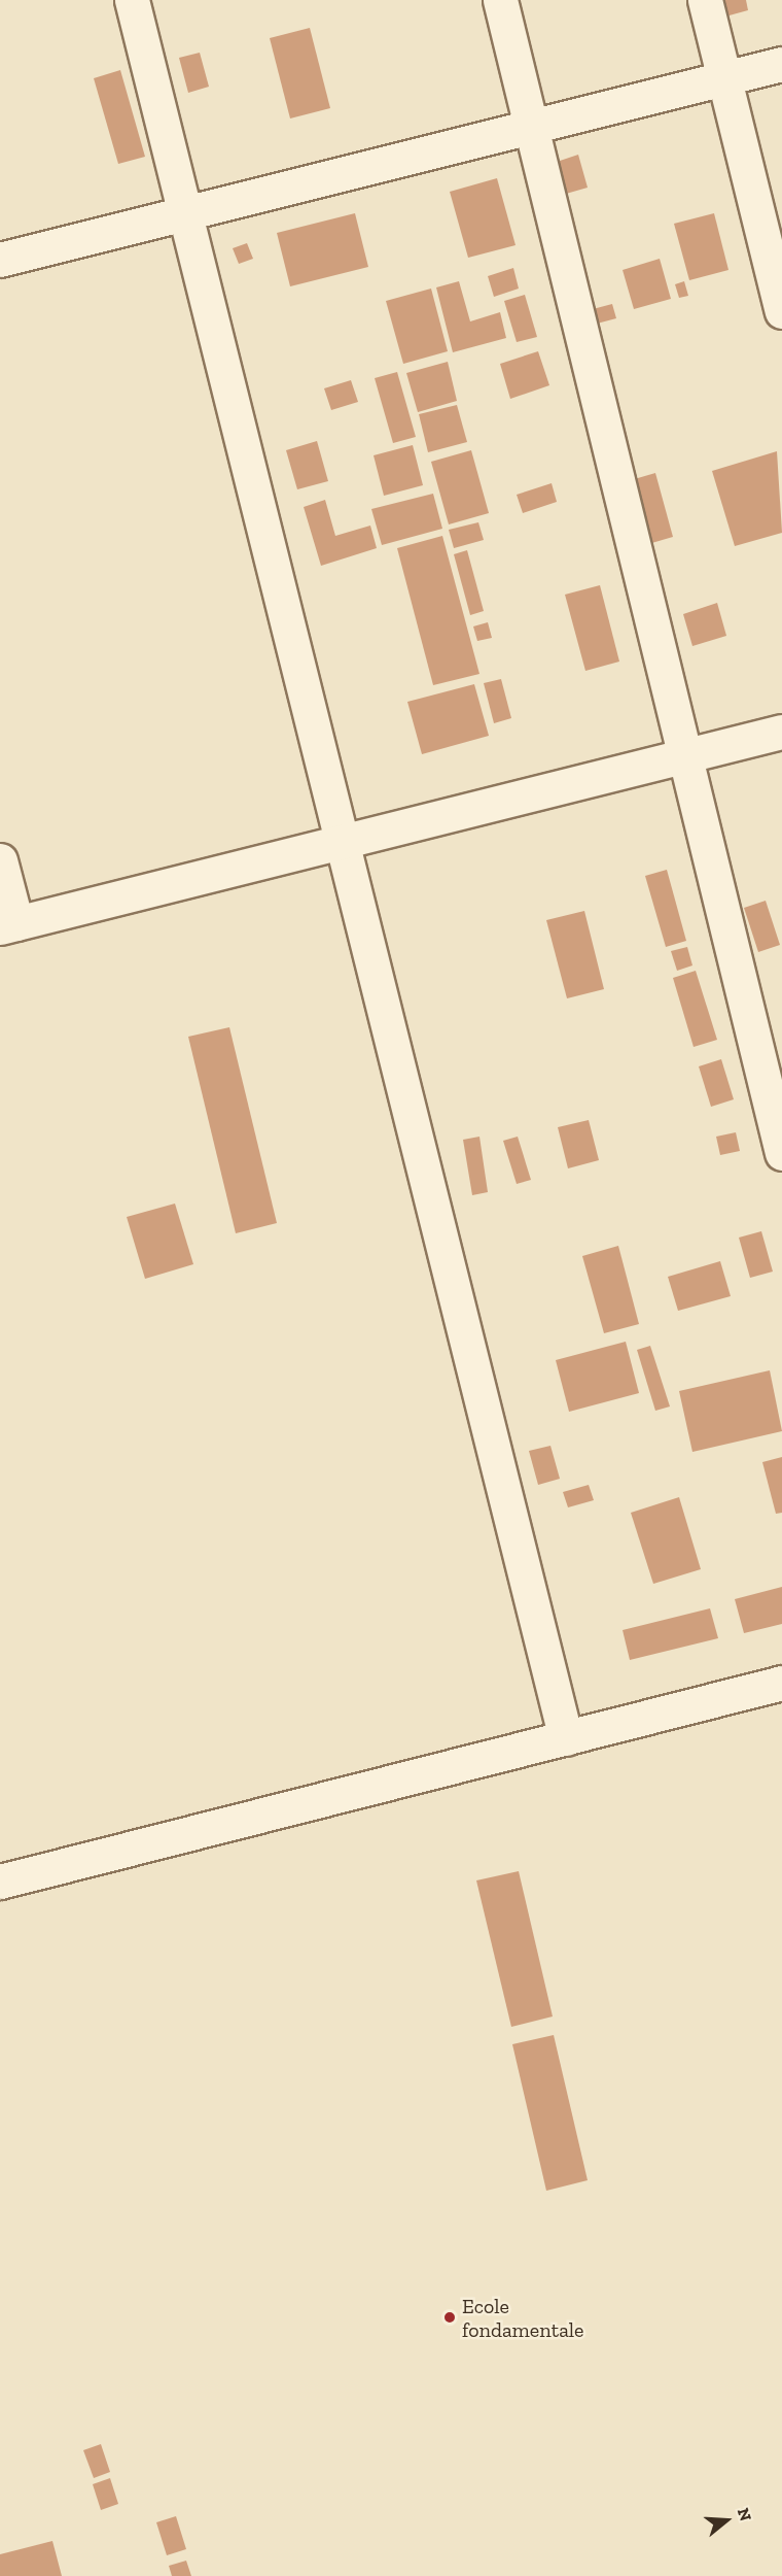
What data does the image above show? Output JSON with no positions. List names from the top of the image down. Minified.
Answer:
{"places":["Ecole fondamentale"],"north":"right"}
